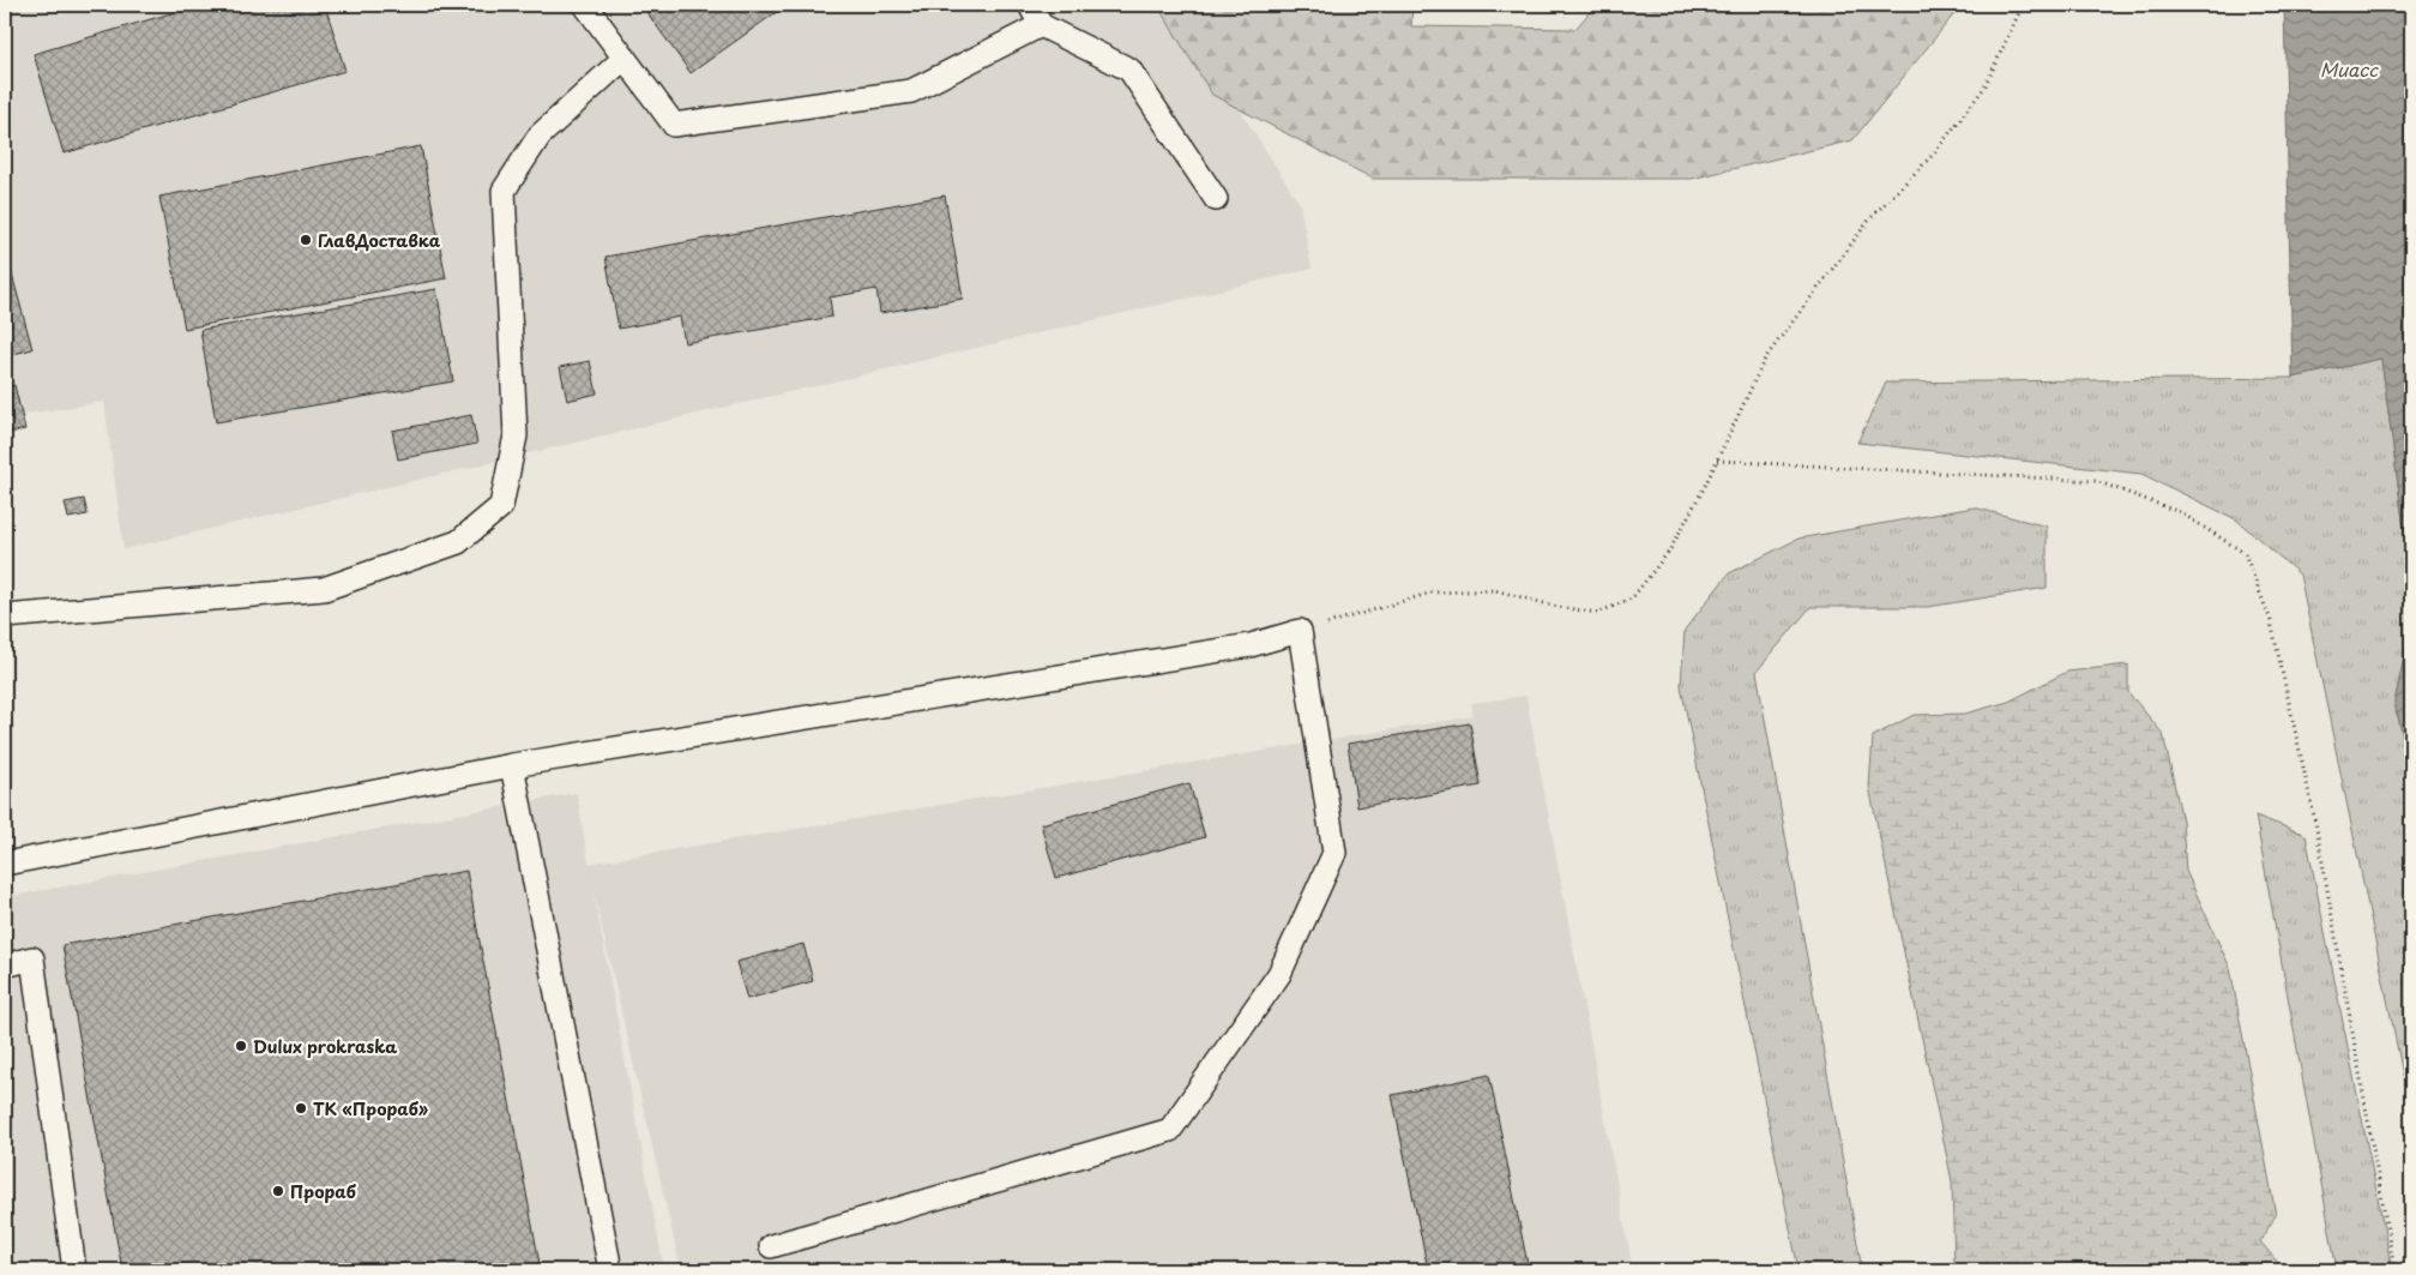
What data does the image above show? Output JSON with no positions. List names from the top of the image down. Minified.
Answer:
{"water":["Миасс"],"places":["ГлавДоставка","Dulux prokraska","ТК «Прораб»","Прораб"]}
